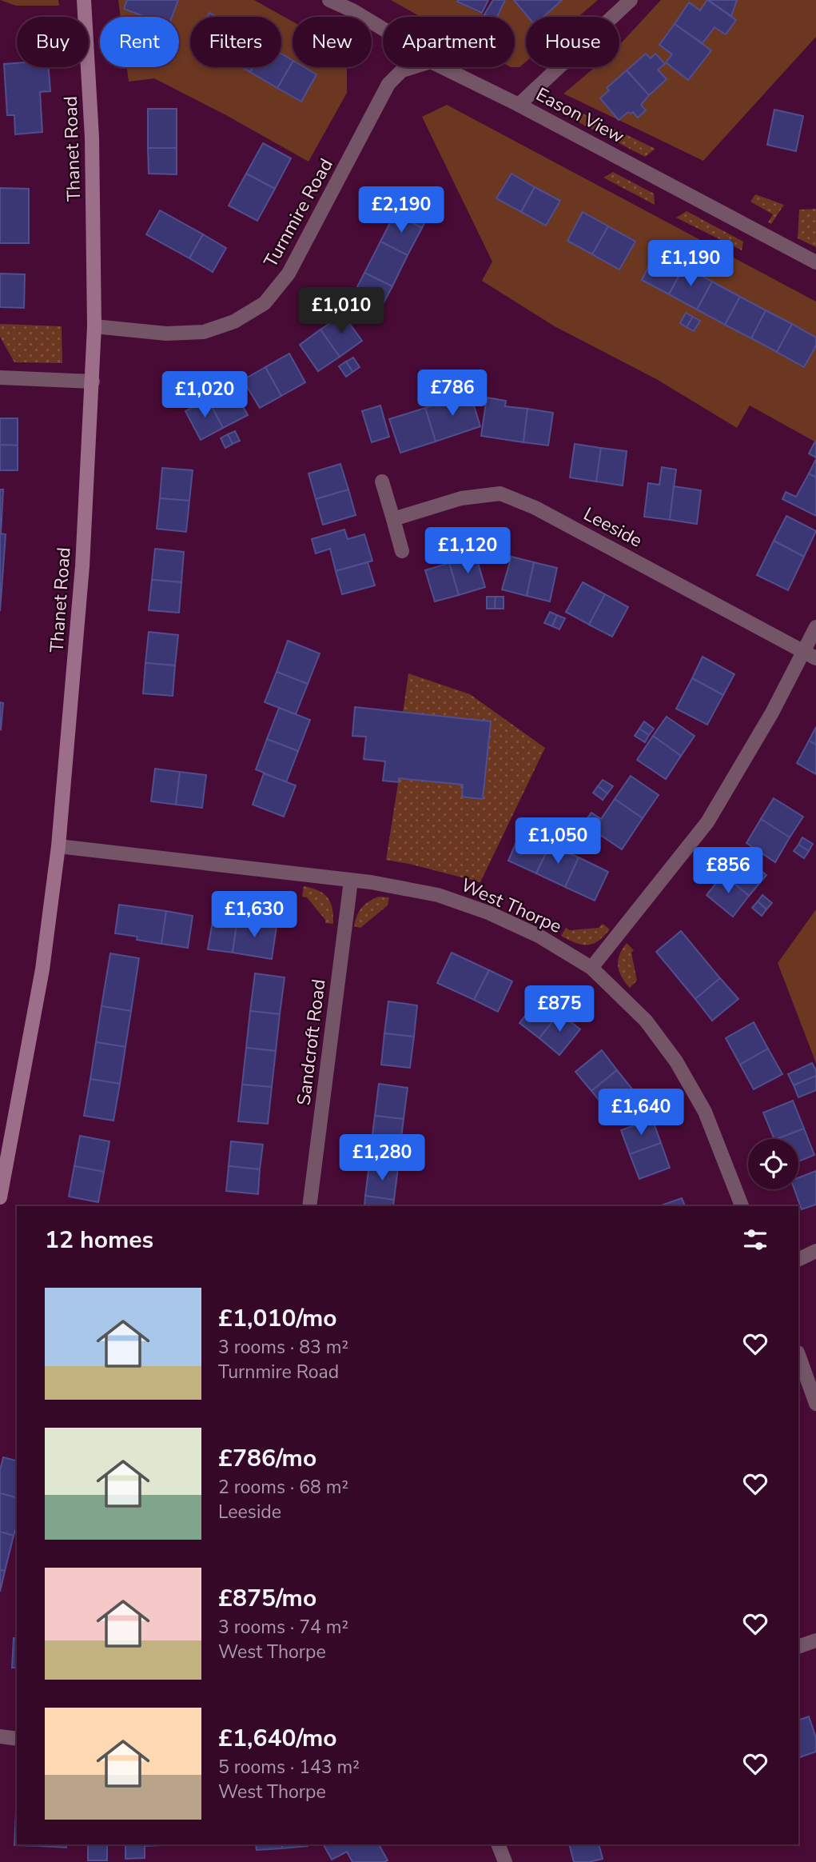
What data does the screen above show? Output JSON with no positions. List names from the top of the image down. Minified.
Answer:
{"streets":{"street":["Eason View","Thanet Road","Turnmire Road","Leeside","West Thorpe","Sandcroft Road"]},"crossings":[["Thanet Road","Turnmire Road"],["Thanet Road","West Thorpe"],["West Thorpe","Sandcroft Road"]],"page":{"chip":["Buy","Rent","Filters","New","Apartment","House"],"price":["£2,190","£1,190","£1,010","£786","£1,020","£1,120","£1,050","£856","£1,630","£875","£1,640","£1,280"],"heading":"12 homes","list":[{"name":"£1,010/mo","note":"3 rooms · 83 m² · Turnmire Road"},{"name":"£786/mo","note":"2 rooms · 68 m² · Leeside"},{"name":"£875/mo","note":"3 rooms · 74 m² · West Thorpe"},{"name":"£1,640/mo","note":"5 rooms · 143 m² · West Thorpe"}]}}
